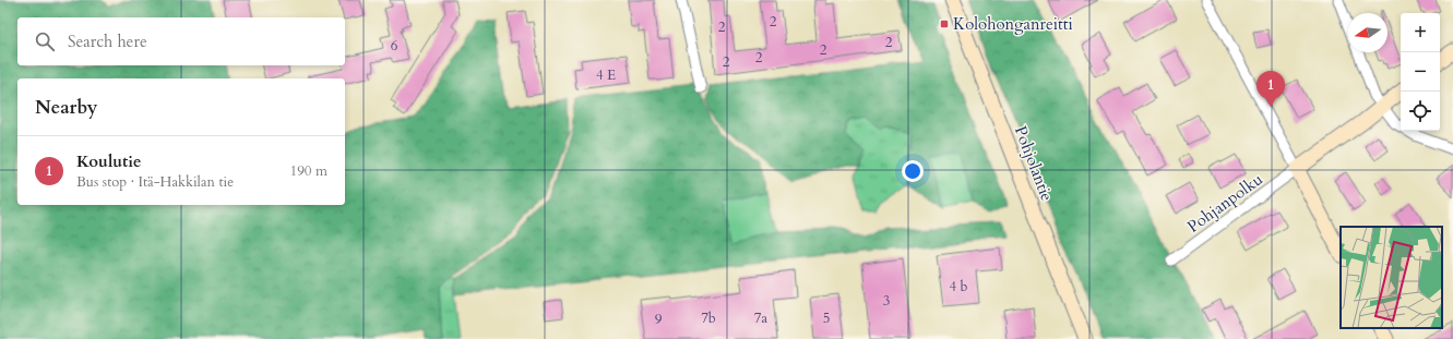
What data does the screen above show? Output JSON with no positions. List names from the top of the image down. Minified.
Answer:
{"streets":{"street":["Pohjolantie","Pohjanpolku"]},"places":{"transit":["Kolohonganreitti"]},"house_numbers":["2","2","2","6","2","2","2","4 E","4 b","3","7b","7a","5","9"],"north":"left","page":{"map_buttons":["+","−"],"search":"Search here","pins":"1","heading":"Nearby","list":[{"mark":"1","name":"Koulutie","note":"Bus stop · Itä-Hakkilan tie","value":"190 m"}]}}
